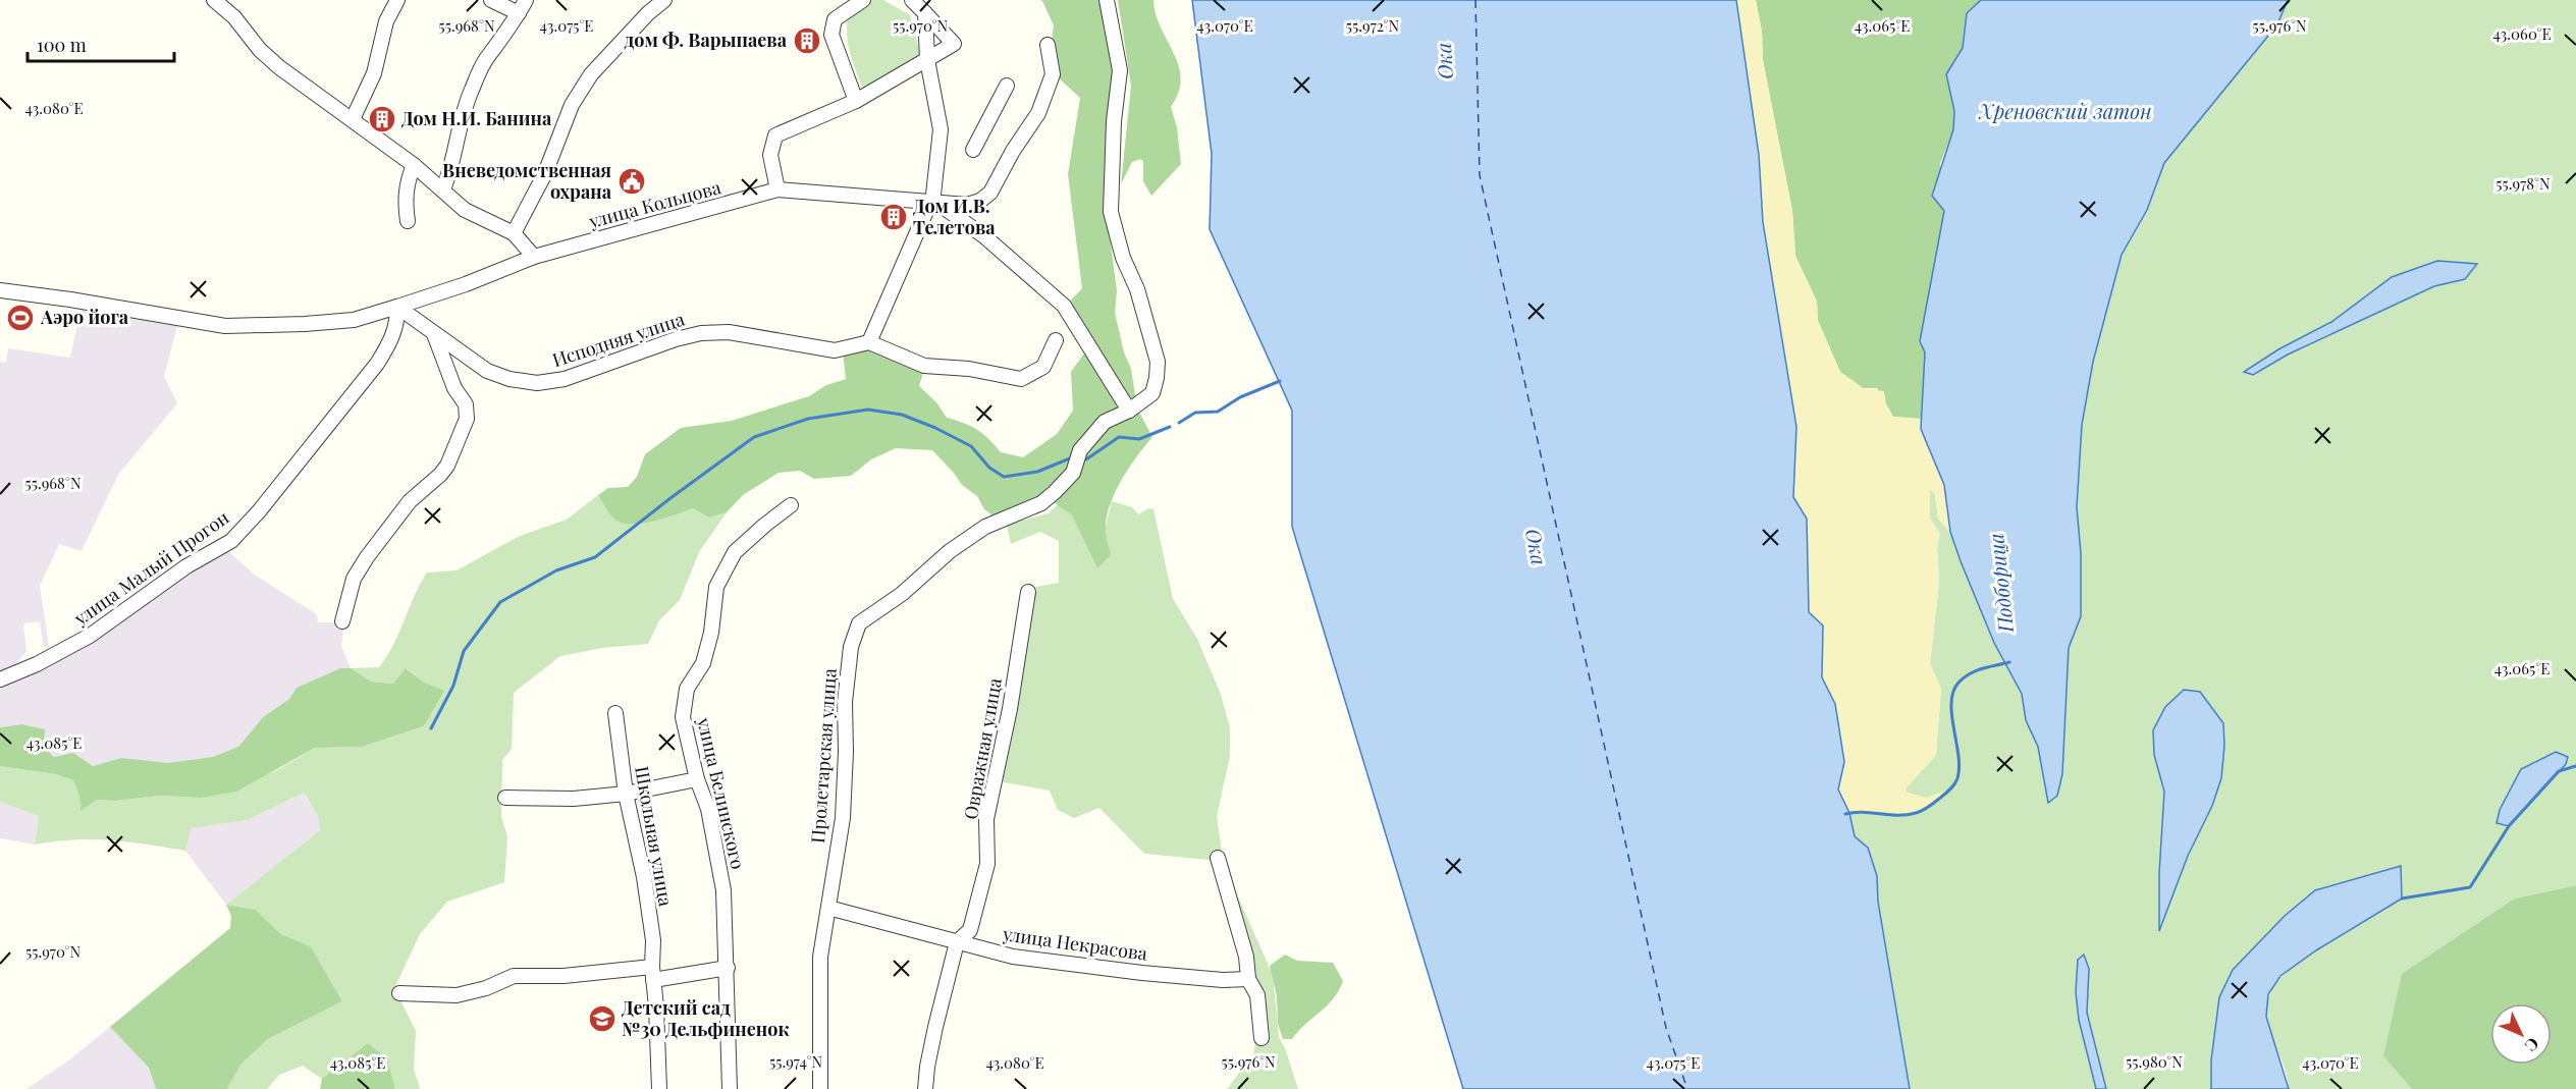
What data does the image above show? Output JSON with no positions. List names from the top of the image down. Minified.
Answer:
{"streets":{"street":["улица Кольцова","Исподняя улица","улица Малый Прогон","Овражная улица","Пролетарская улица","улица Белинского","Школьная улица","улица Некрасова"]},"crossings":[["улица Кольцова","Исподняя улица"],["улица Кольцова","улица Малый Прогон"],["улица Кольцова","Пролетарская улица"],["Исподняя улица","улица Малый Прогон"],["Овражная улица","улица Некрасова"],["Пролетарская улица","улица Некрасова"]],"water":["Ока","Хреновский затон","Подборица"],"places":{"building":["дом Ф. Варыпаева","Дом Н.И. Банина","Дом И.В. Телетова"],"public building":["Вневедомственная охрана"],"sports":["Аэро йога"],"school or university":["Детский сад №30 Дельфиненок"]},"scale_bar":"100 m","north":"bottom right","coordinates":["43.075°E","43.070°E","43.065°E","55.968°N","55.970°N","55.972°N","55.976°N","43.060°E","43.080°E","55.978°N","43.085°E","55.974°N","55.980°N"]}
